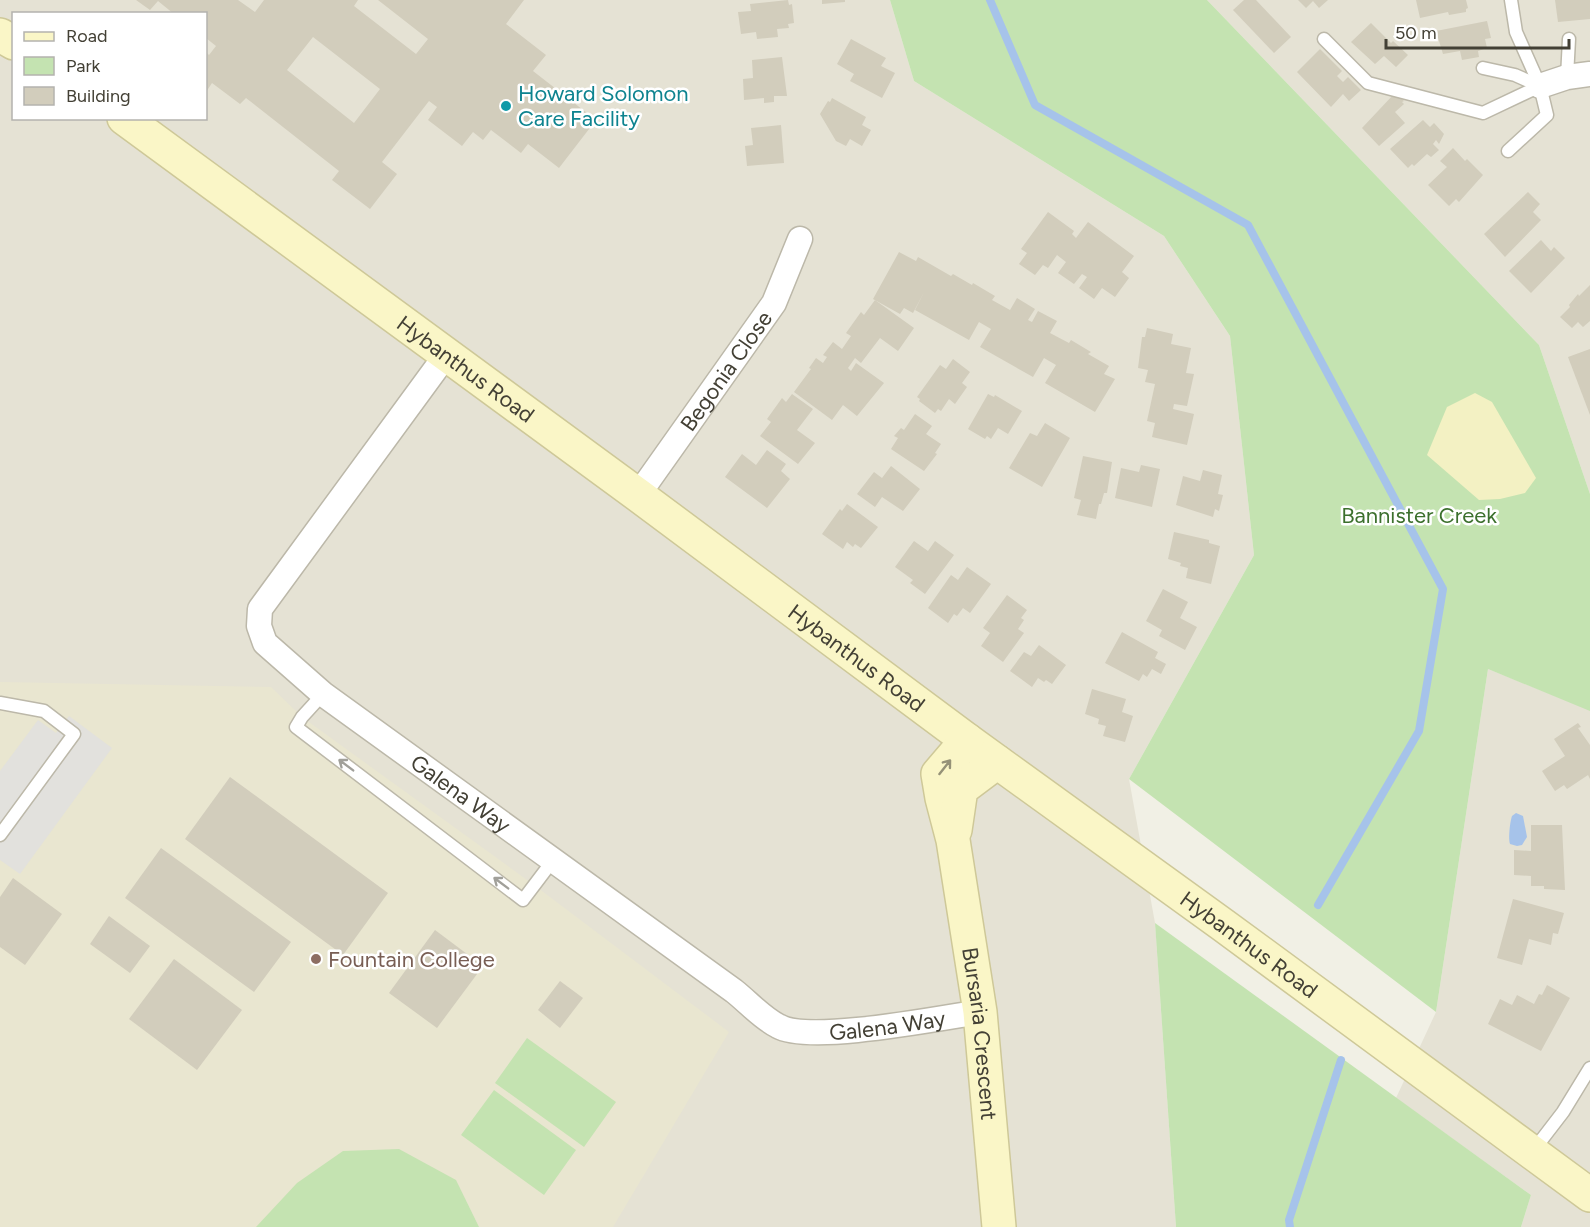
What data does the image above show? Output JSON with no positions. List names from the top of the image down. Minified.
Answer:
{"streets":{"street":["Hybanthus Road","Begonia Close","Galena Way","Bursaria Crescent"]},"crossings":[["Hybanthus Road","Begonia Close"],["Hybanthus Road","Galena Way"],["Hybanthus Road","Bursaria Crescent"],["Galena Way","Bursaria Crescent"]],"parks":["Bannister Creek"],"places":["Howard Solomon Care Facility","Fountain College"],"legend":["Road","Park","Building"],"scale_bar":"50 m"}
